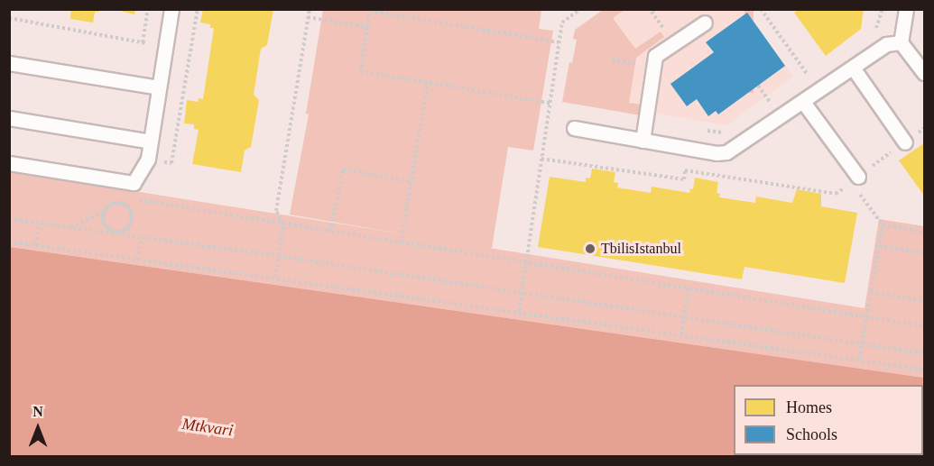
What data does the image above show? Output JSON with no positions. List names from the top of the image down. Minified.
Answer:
{"water":["Mtkvari"],"places":["TbilisIstanbul"],"legend":["Homes","Schools"],"north":"top"}
